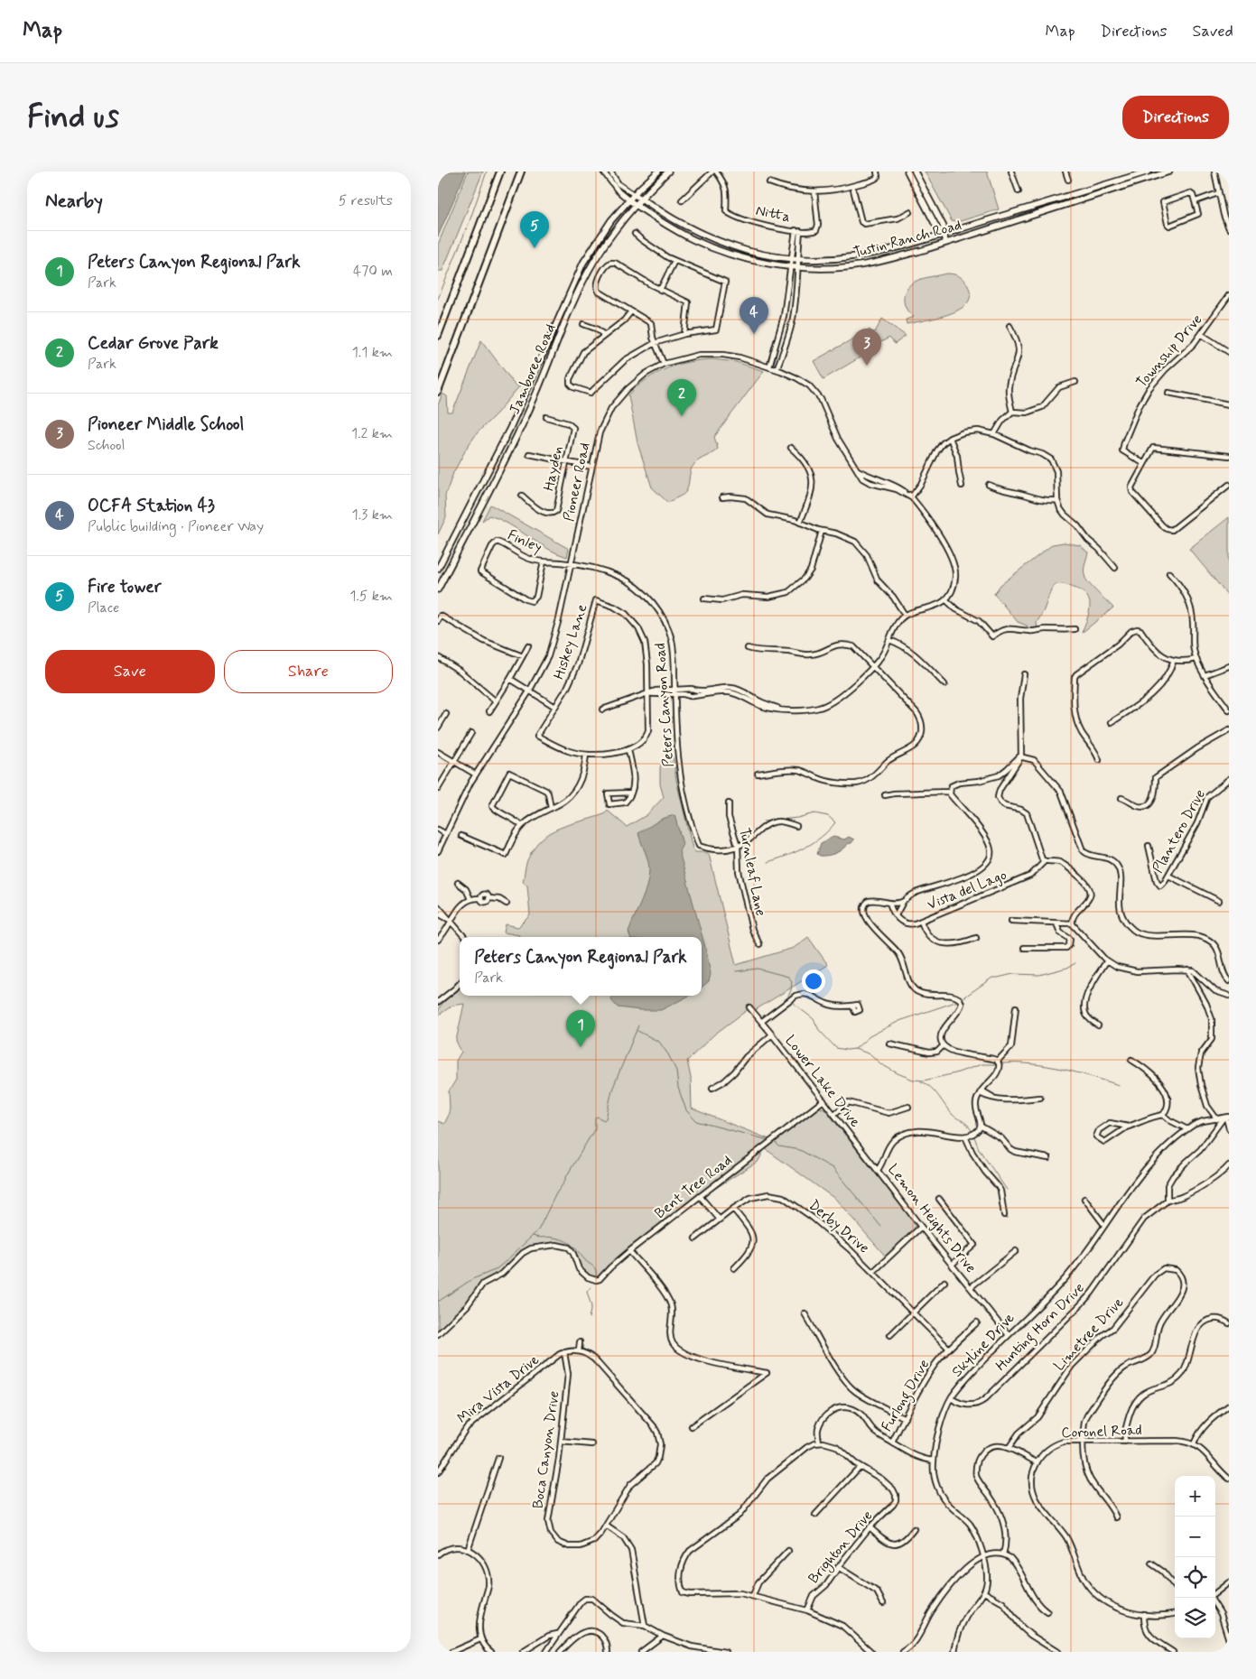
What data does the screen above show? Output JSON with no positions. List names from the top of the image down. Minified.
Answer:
{"streets":{"main road":["Tustin Ranch Road","Jamboree Road"],"street":["Nitta","Township Drive","Hayden","Pioneer Road","Finley","Hiskey Lane","Peters Canyon Road","Plantero Drive","Turnleaf Lane","Vista del Lago","Lower Lake Drive","Bent Tree Road","Lemon Heights Drive","Derby Drive","Hunting Horn Drive","Limetree Drive","Skyline Drive","Mira Vista Drive","Furlong Drive","Coronel Road","Boca Canyon Drive","Brighton Drive"]},"crossings":[["Tustin Ranch Road","Jamboree Road"],["Pioneer Road","Finley"],["Pioneer Road","Peters Canyon Road"],["Finley","Peters Canyon Road"],["Peters Canyon Road","Turnleaf Lane"],["Lower Lake Drive","Bent Tree Road"],["Lower Lake Drive","Lemon Heights Drive"],["Lemon Heights Drive","Skyline Drive"],["Derby Drive","Furlong Drive"],["Hunting Horn Drive","Skyline Drive"],["Limetree Drive","Coronel Road"],["Mira Vista Drive","Boca Canyon Drive"]],"page":{"header":"Map","nav":["Map","Directions","Saved"],"buttons":["Directions",["Save","Share"]],"title":"Find us","heading":["Nearby","5 results"],"pins":["5","4","3","2","1"],"list":[{"mark":"1","name":"Peters Canyon Regional Park","note":"Park","value":"470 m"},{"mark":"2","name":"Cedar Grove Park","note":"Park","value":"1.1 km"},{"mark":"3","name":"Pioneer Middle School","note":"School","value":"1.2 km"},{"mark":"4","name":"OCFA Station 43","note":"Public building · Pioneer Way","value":"1.3 km"},{"mark":"5","name":"Fire tower","note":"Place","value":"1.5 km"}],"popup":["Peters Canyon Regional Park","Park"],"map_buttons":["+","−"]}}
